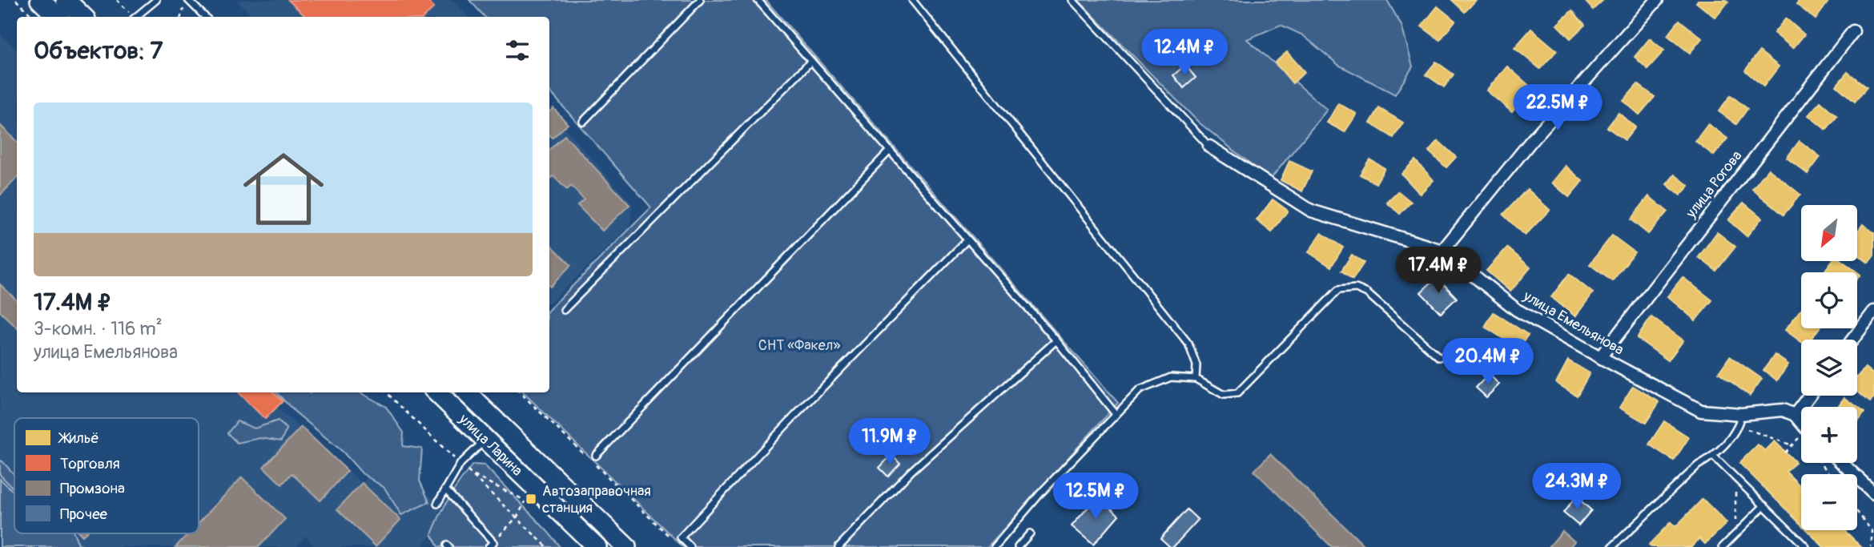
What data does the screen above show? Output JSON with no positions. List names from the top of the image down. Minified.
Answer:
{"streets":{"main road":["улица Ларина"],"street":["улица Рогова","улица Емельянова"]},"crossings":[["улица Рогова","улица Емельянова"]],"parks":["СНТ «Факел»"],"places":{"transit":["Автозаправочная станция"]},"legend":["Жильё","Торговля","Промзона","Прочее"],"north":"bottom left","page":{"heading":"Объектов: 7","price":["12.4M ₽","22.5M ₽","17.4M ₽","20.4M ₽","11.9M ₽","24.3M ₽","12.5M ₽"],"list":[{"name":"17.4M ₽","note":"3-комн. · 116 m² · улица Емельянова"}],"map_buttons":["+","−"]}}
